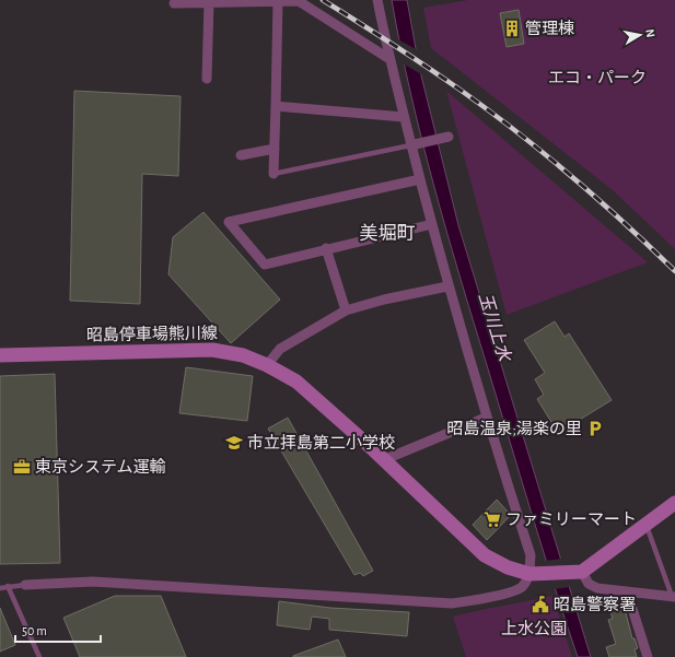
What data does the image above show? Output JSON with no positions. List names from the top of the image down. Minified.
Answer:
{"streets":{"main road":["昭島停車場熊川線"]},"districts":["美堀町"],"water":["玉川上水"],"parks":["エコ・パーク","上水公園"],"places":{"building":["管理棟"],"parking":["昭島温泉;湯楽の里"],"school or university":["市立拝島第二小学校"],"office":["東京システム運輸"],"supermarket":["ファミリーマート"],"public building":["昭島警察署"]},"scale_bar":"50 m","north":"right"}
